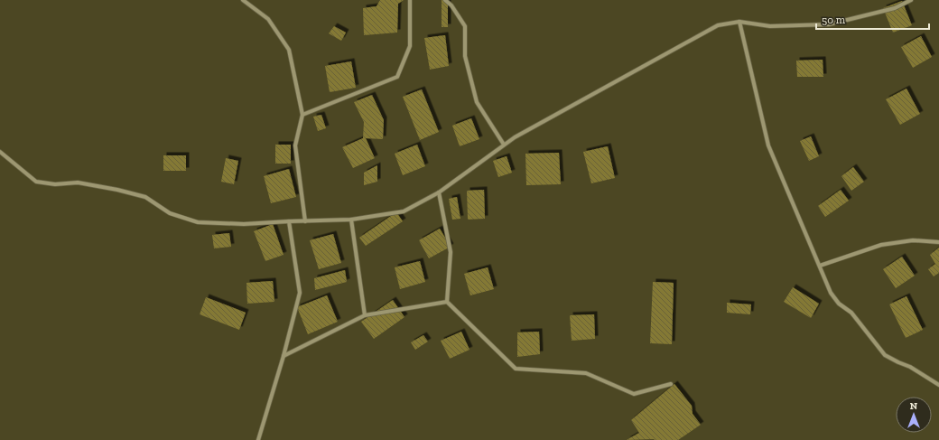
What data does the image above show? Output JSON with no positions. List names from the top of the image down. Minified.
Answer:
{"scale_bar":"50 m","north":"top"}
